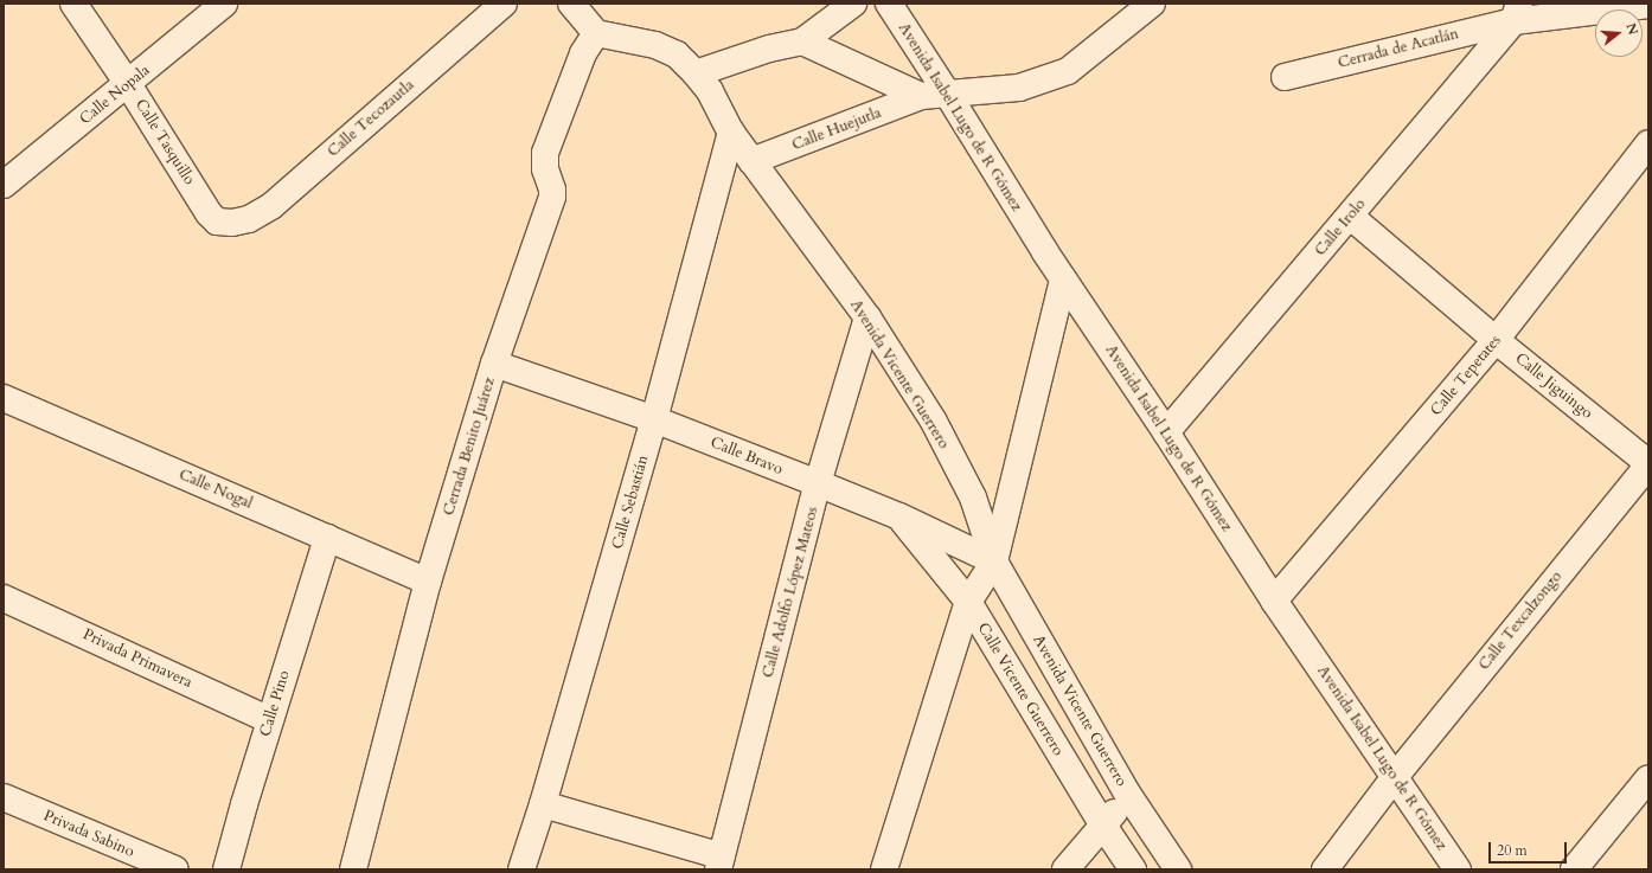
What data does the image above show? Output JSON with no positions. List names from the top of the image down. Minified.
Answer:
{"streets":{"street":["Cerrada de Acatlán","Calle Nopala","Avenida Isabel Lugo de R Gómez","Calle Tecozautla","Calle Huejutla","Calle Tasquillo","Calle Irolo","Avenida Vicente Guerrero","Calle Tepetates","Calle Jiguingo","Cerrada Benito Juárez","Calle Bravo","Calle Nogal","Calle Sebastián","Calle Adolfo López Mateos","Calle Texcalzongo","Privada Primavera","Calle Vicente Guerrero","Calle Pino","Privada Sabino"]},"crossings":[["Cerrada de Acatlán","Calle Irolo"],["Calle Nopala","Calle Tasquillo"],["Avenida Isabel Lugo de R Gómez","Calle Huejutla"],["Avenida Isabel Lugo de R Gómez","Calle Irolo"],["Avenida Isabel Lugo de R Gómez","Calle Tepetates"],["Avenida Isabel Lugo de R Gómez","Calle Texcalzongo"],["Calle Tecozautla","Calle Tasquillo"],["Calle Huejutla","Avenida Vicente Guerrero"],["Calle Irolo","Calle Jiguingo"],["Avenida Vicente Guerrero","Cerrada Benito Juárez"],["Avenida Vicente Guerrero","Calle Bravo"],["Avenida Vicente Guerrero","Calle Sebastián"],["Avenida Vicente Guerrero","Calle Adolfo López Mateos"],["Calle Tepetates","Calle Jiguingo"],["Calle Jiguingo","Calle Texcalzongo"],["Cerrada Benito Juárez","Calle Bravo"],["Cerrada Benito Juárez","Calle Nogal"],["Calle Bravo","Calle Sebastián"],["Calle Bravo","Calle Adolfo López Mateos"],["Calle Bravo","Calle Vicente Guerrero"],["Calle Nogal","Calle Pino"],["Privada Primavera","Calle Pino"]],"scale_bar":"20 m","north":"right"}
